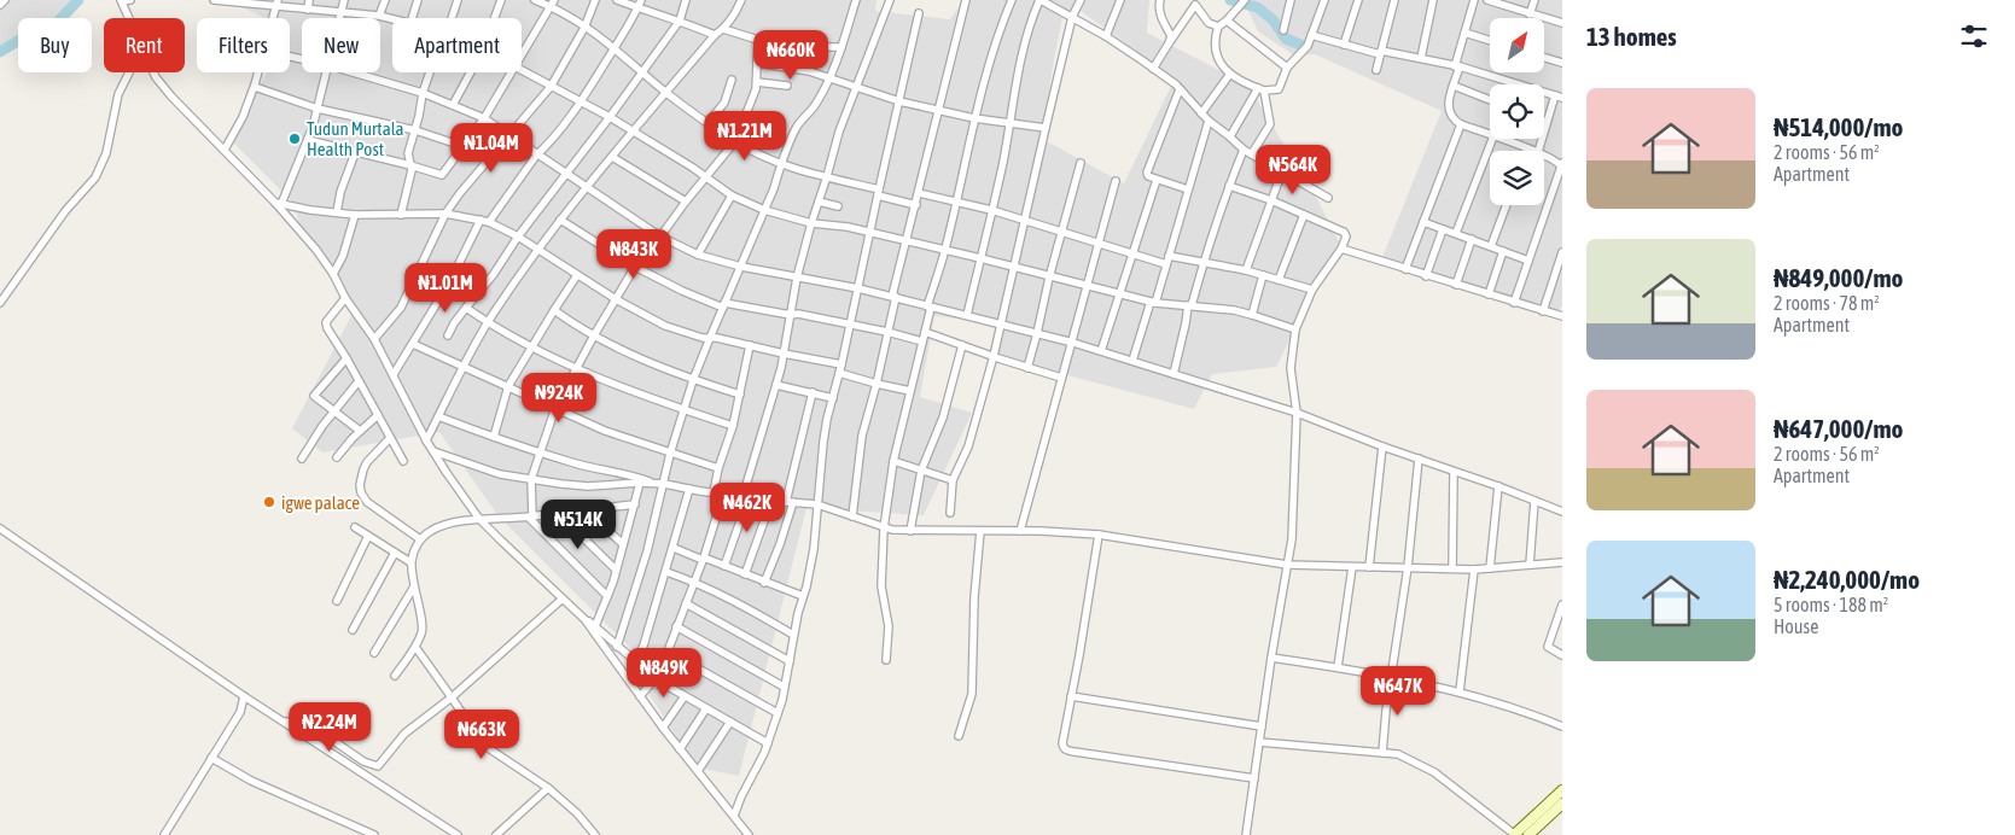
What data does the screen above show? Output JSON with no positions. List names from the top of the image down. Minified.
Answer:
{"places":["Tudun Murtala Health Post","igwe palace"],"north":"top right","page":{"heading":"13 homes","chip":["Buy","Rent","Filters","New","Apartment"],"price":["₦660K","₦1.21M","₦1.04M","₦564K","₦843K","₦1.01M","₦924K","₦462K","₦514K","₦849K","₦647K","₦2.24M","₦663K"],"list":[{"name":"₦514,000/mo","note":"2 rooms · 56 m² · Apartment"},{"name":"₦849,000/mo","note":"2 rooms · 78 m² · Apartment"},{"name":"₦647,000/mo","note":"2 rooms · 56 m² · Apartment"},{"name":"₦2,240,000/mo","note":"5 rooms · 188 m² · House"}]}}
